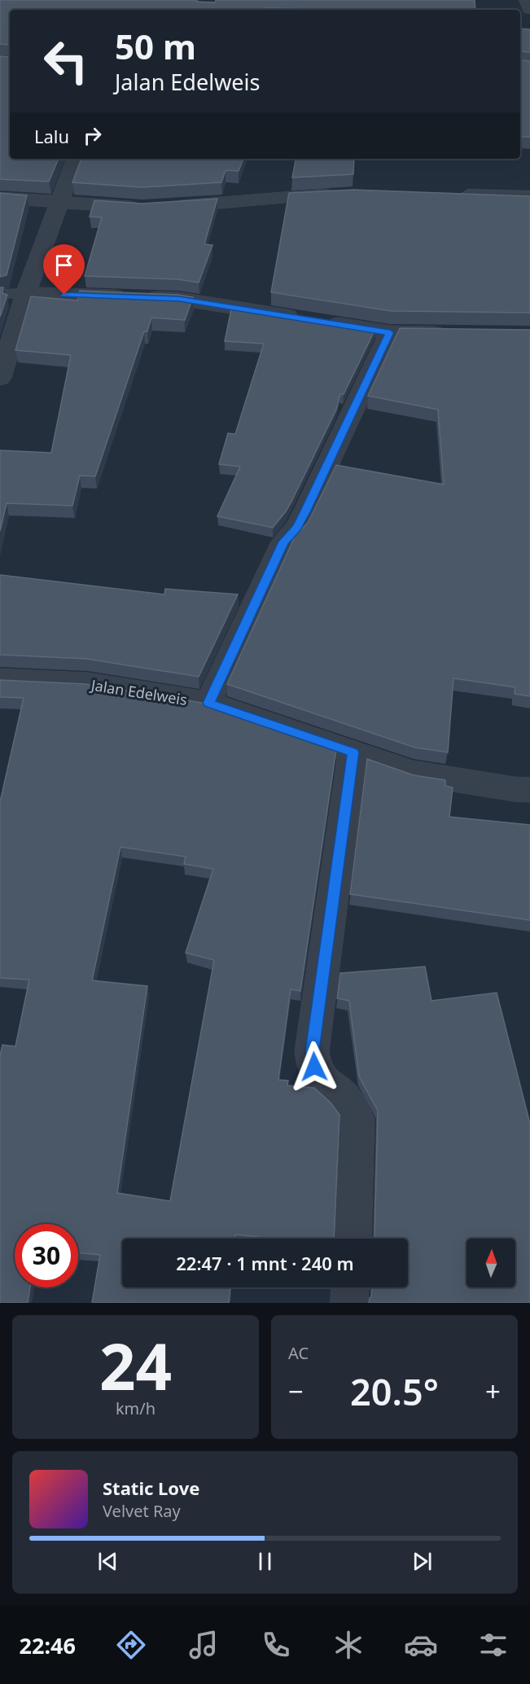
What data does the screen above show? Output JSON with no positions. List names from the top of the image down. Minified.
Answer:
{"streets":{"street":["Jalan Edelweis"]},"north":"top","page":{"turn":["50 m","Jalan Edelweis"],"then":"Lalu","limit":"30","trip":"22:47 · 1 mnt · 240 m","tile":[["24","km/h"],"AC"],"heat":["−","20.5°","+"],"song":["Static Love","Velvet Ray"],"tabs":"22:46"}}
